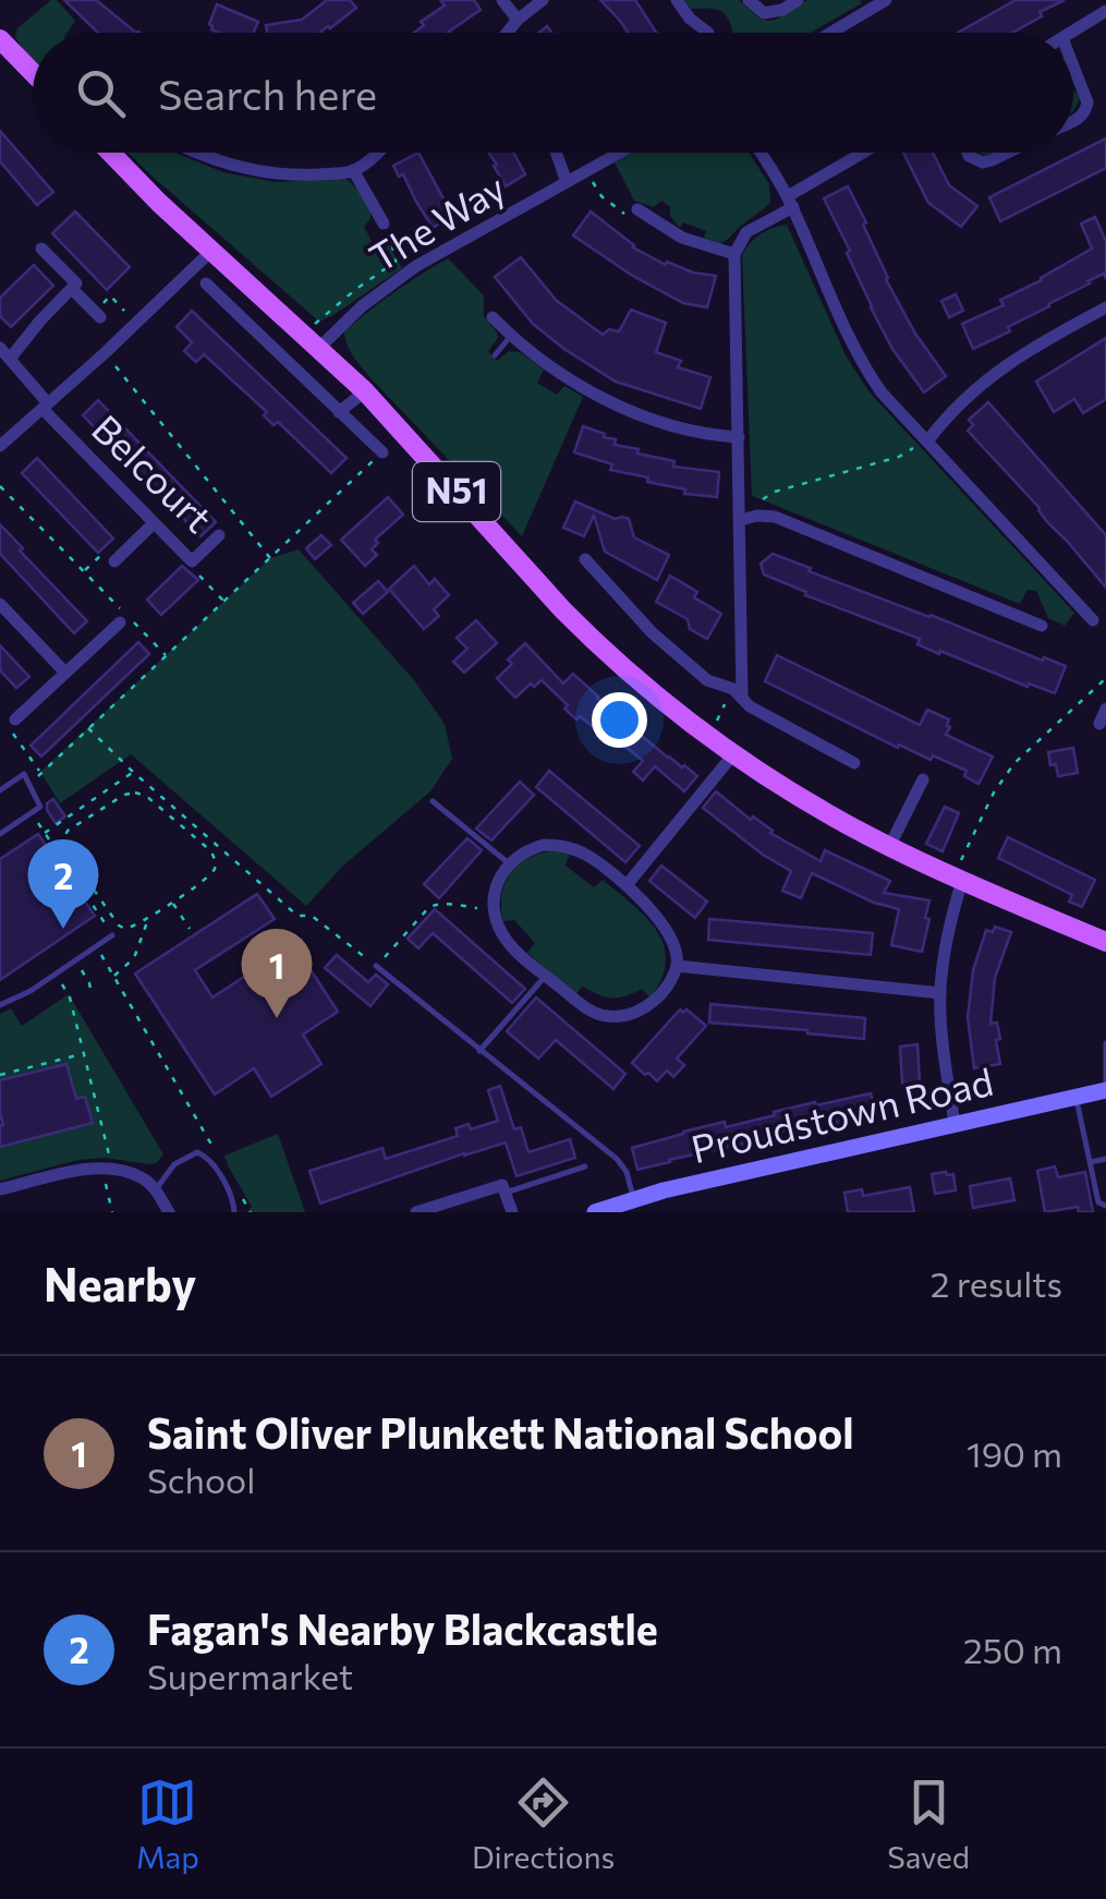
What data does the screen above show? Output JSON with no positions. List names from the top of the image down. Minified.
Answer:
{"streets":{"main road":["N51","Proudstown Road"],"street":["The Way","Belcourt"]},"crossings":[["The Way","N51"]],"page":{"search":"Search here","pins":["2","1"],"heading":["Nearby","2 results"],"list":[{"mark":"1","name":"Saint Oliver Plunkett National School","note":"School","value":"190 m"},{"mark":"2","name":"Fagan's Nearby Blackcastle","note":"Supermarket","value":"250 m"}],"nav":["Map","Directions","Saved"]}}
